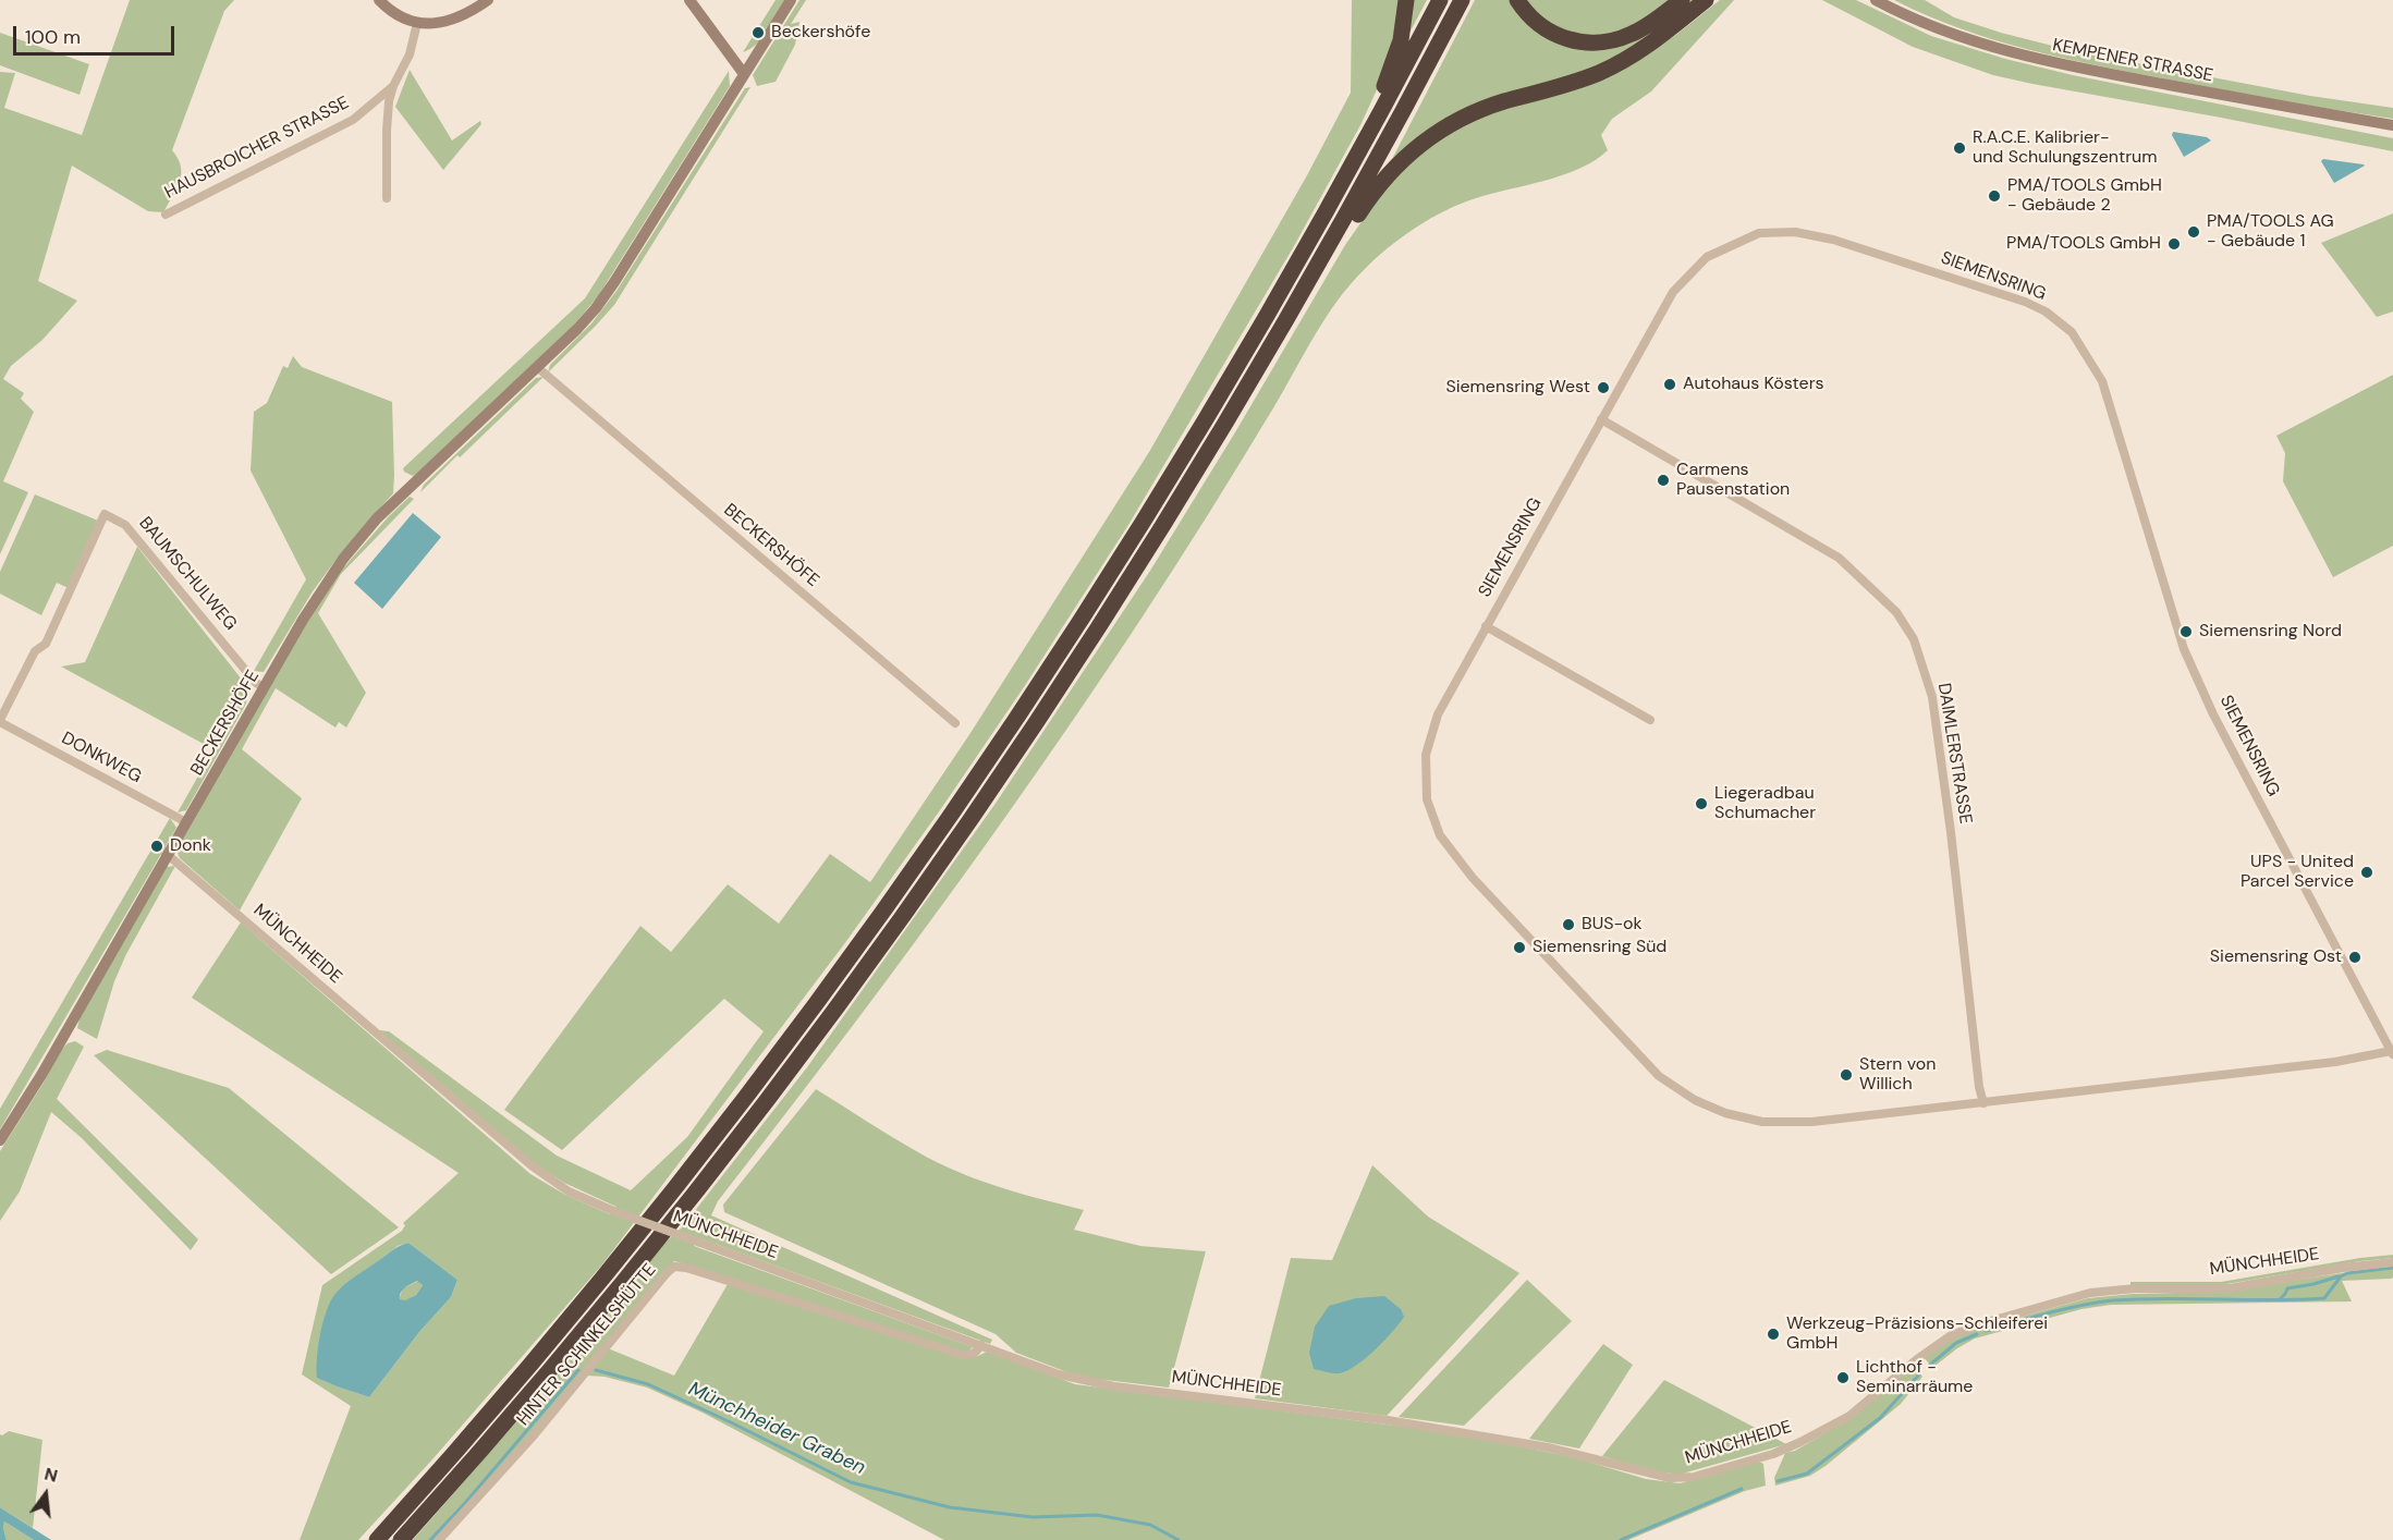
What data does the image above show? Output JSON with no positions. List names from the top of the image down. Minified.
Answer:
{"streets":{"street":["KEMPENER STRASSE","HAUSBROICHER STRASSE","SIEMENSRING","BECKERSHÖFE","BAUMSCHULWEG","DAIMLERSTRASSE","DONKWEG","MÜNCHHEIDE","HINTER SCHINKELSHÜTTE"]},"crossings":[["SIEMENSRING","DAIMLERSTRASSE"],["BECKERSHÖFE","BAUMSCHULWEG"],["BECKERSHÖFE","DONKWEG"],["BECKERSHÖFE","MÜNCHHEIDE"],["BAUMSCHULWEG","DONKWEG"],["MÜNCHHEIDE","HINTER SCHINKELSHÜTTE"]],"water":["Münchheider Graben"],"places":["Beckershöfe","R.A.C.E. Kalibrier- und Schulungszentrum","PMA/TOOLS GmbH - Gebäude 2","PMA/TOOLS AG - Gebäude 1","PMA/TOOLS GmbH","Autohaus Kösters","Siemensring West","Carmens Pausenstation","Siemensring Nord","Liegeradbau Schumacher","Donk","UPS - United Parcel Service","BUS-ok","Siemensring Süd","Siemensring Ost","Stern von Willich","Werkzeug-Präzisions-Schleiferei GmbH","Lichthof - Seminarräume"],"scale_bar":"100 m","north":"top"}
